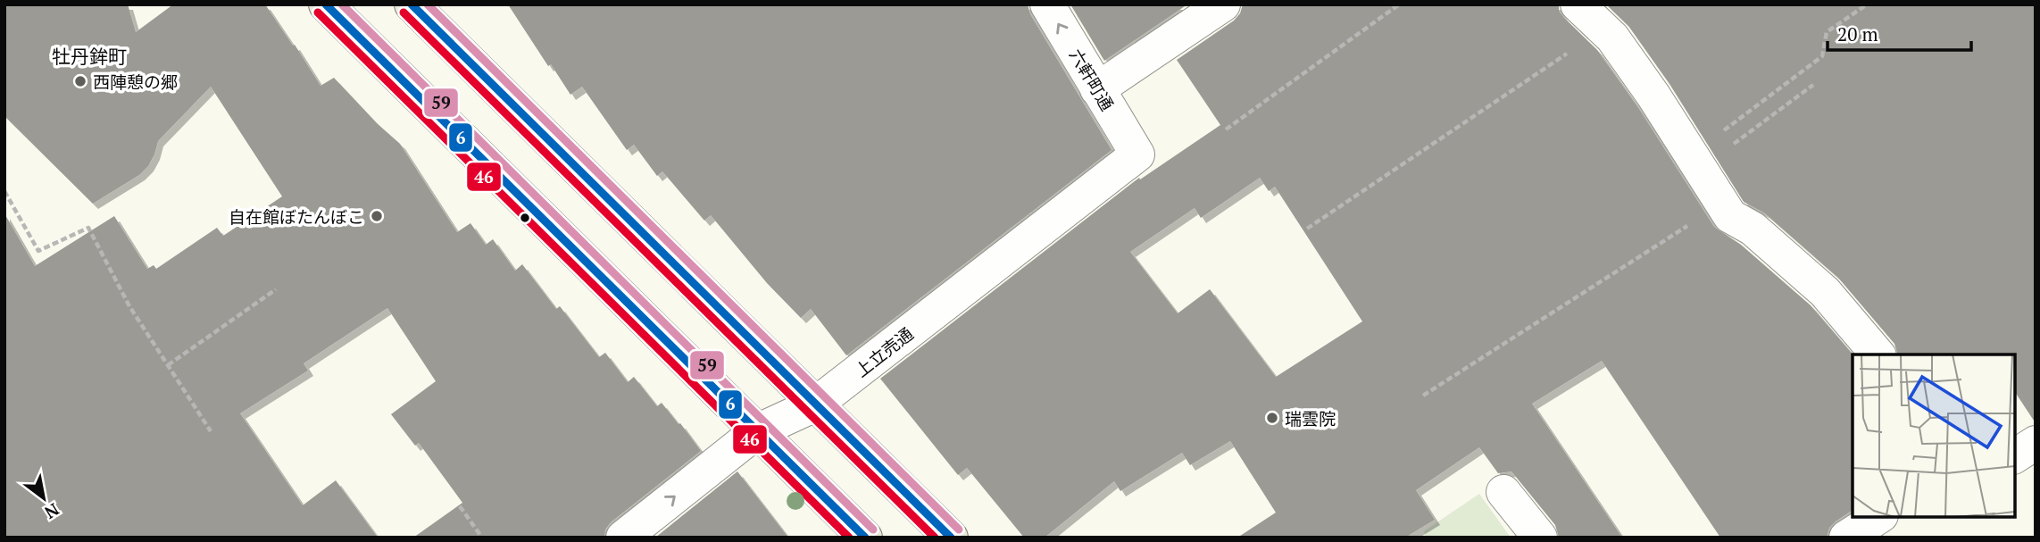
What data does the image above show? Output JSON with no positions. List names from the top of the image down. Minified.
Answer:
{"streets":{"street":["六軒町通","上立売通"]},"crossings":[["六軒町通","上立売通"]],"one_way":["六軒町通"],"districts":["牡丹鉾町"],"places":["西陣憩の郷","自在館ぼたんぼこ","瑞雲院"],"lines":["transit line 6","transit line 59","transit line 46"],"scale_bar":"20 m","north":"bottom right"}
